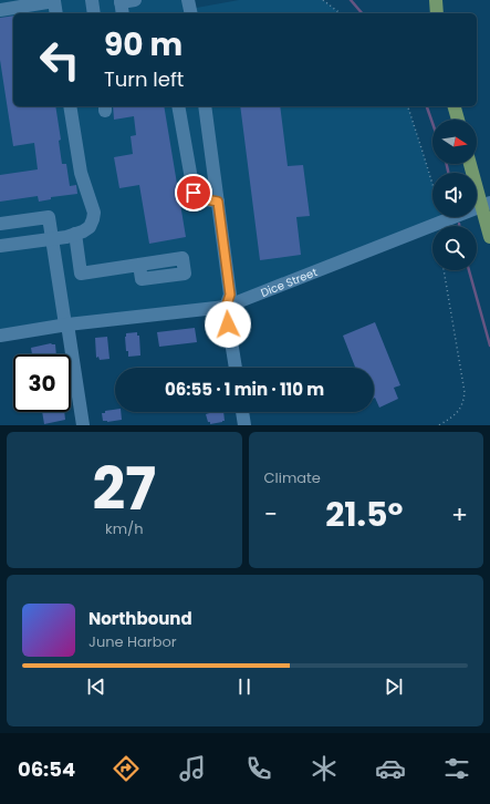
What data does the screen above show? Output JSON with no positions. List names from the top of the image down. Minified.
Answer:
{"streets":{"street":["Dice Street"]},"north":"right","page":{"turn":["90 m","Turn left"],"limit":"30","trip":"06:55 · 1 min · 110 m","tile":[["27","km/h"],"Climate"],"heat":["−","21.5°","+"],"song":["Northbound","June Harbor"],"tabs":"06:54"}}
